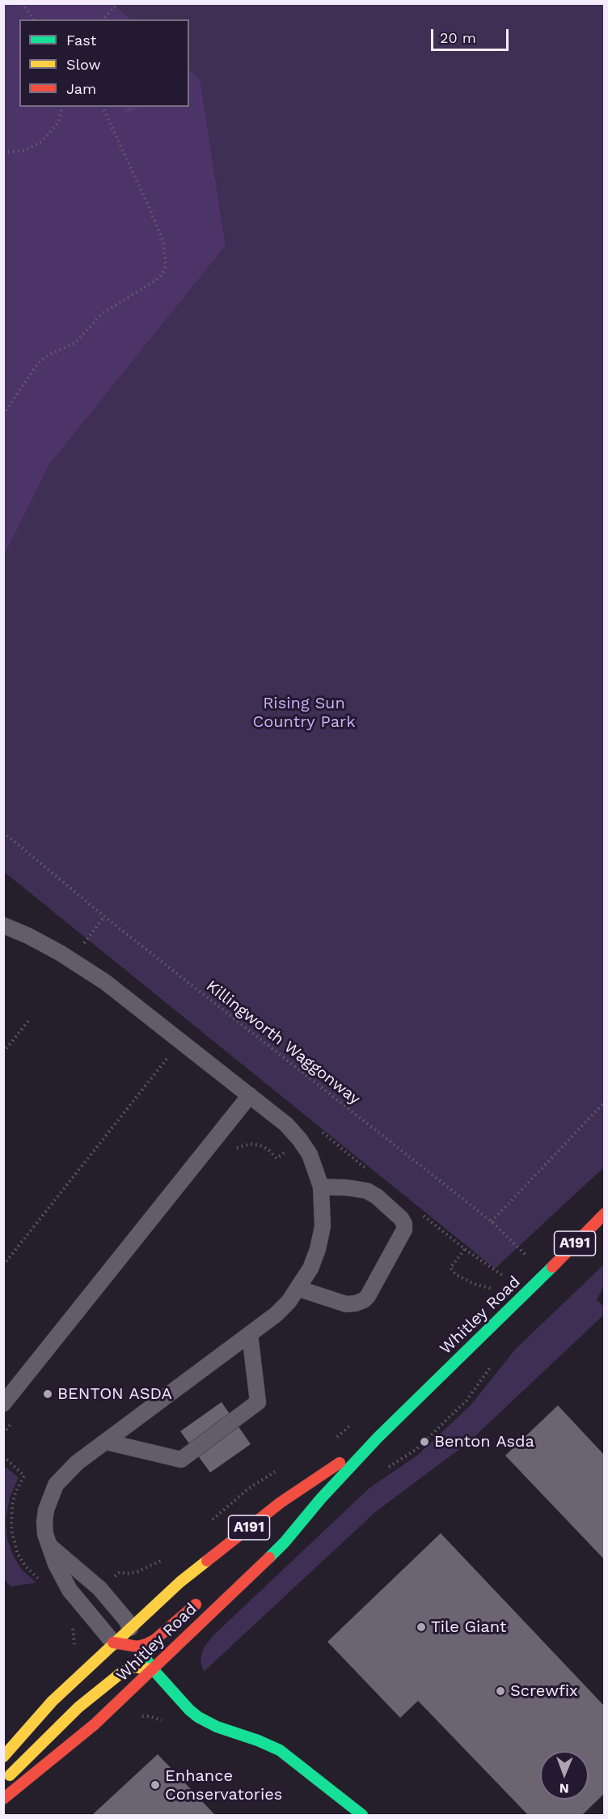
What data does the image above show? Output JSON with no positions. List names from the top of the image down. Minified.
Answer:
{"streets":{"main road":["A191","Whitley Road"],"path":["Killingworth Waggonway"]},"parks":["Rising Sun Country Park"],"places":["BENTON ASDA","Benton Asda","Tile Giant","Screwfix","Enhance Conservatories"],"legend":["Fast","Slow","Jam"],"scale_bar":"20 m","north":"bottom"}
